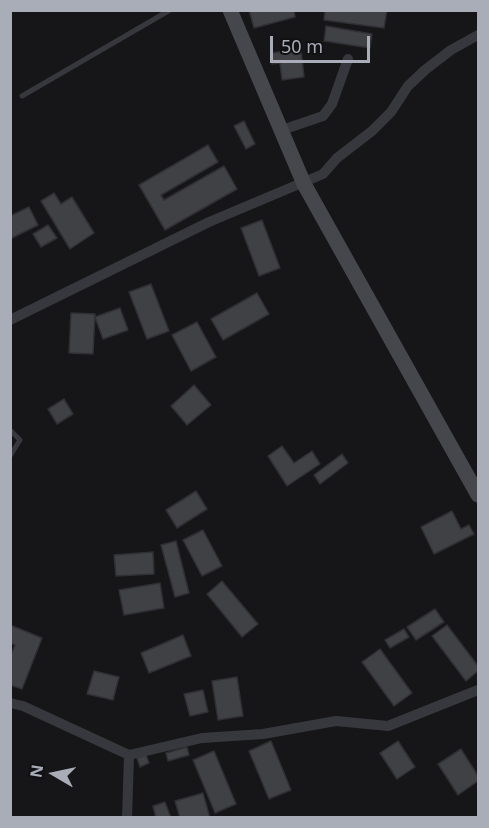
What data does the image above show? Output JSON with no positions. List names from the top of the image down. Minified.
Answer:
{"scale_bar":"50 m","north":"left"}
